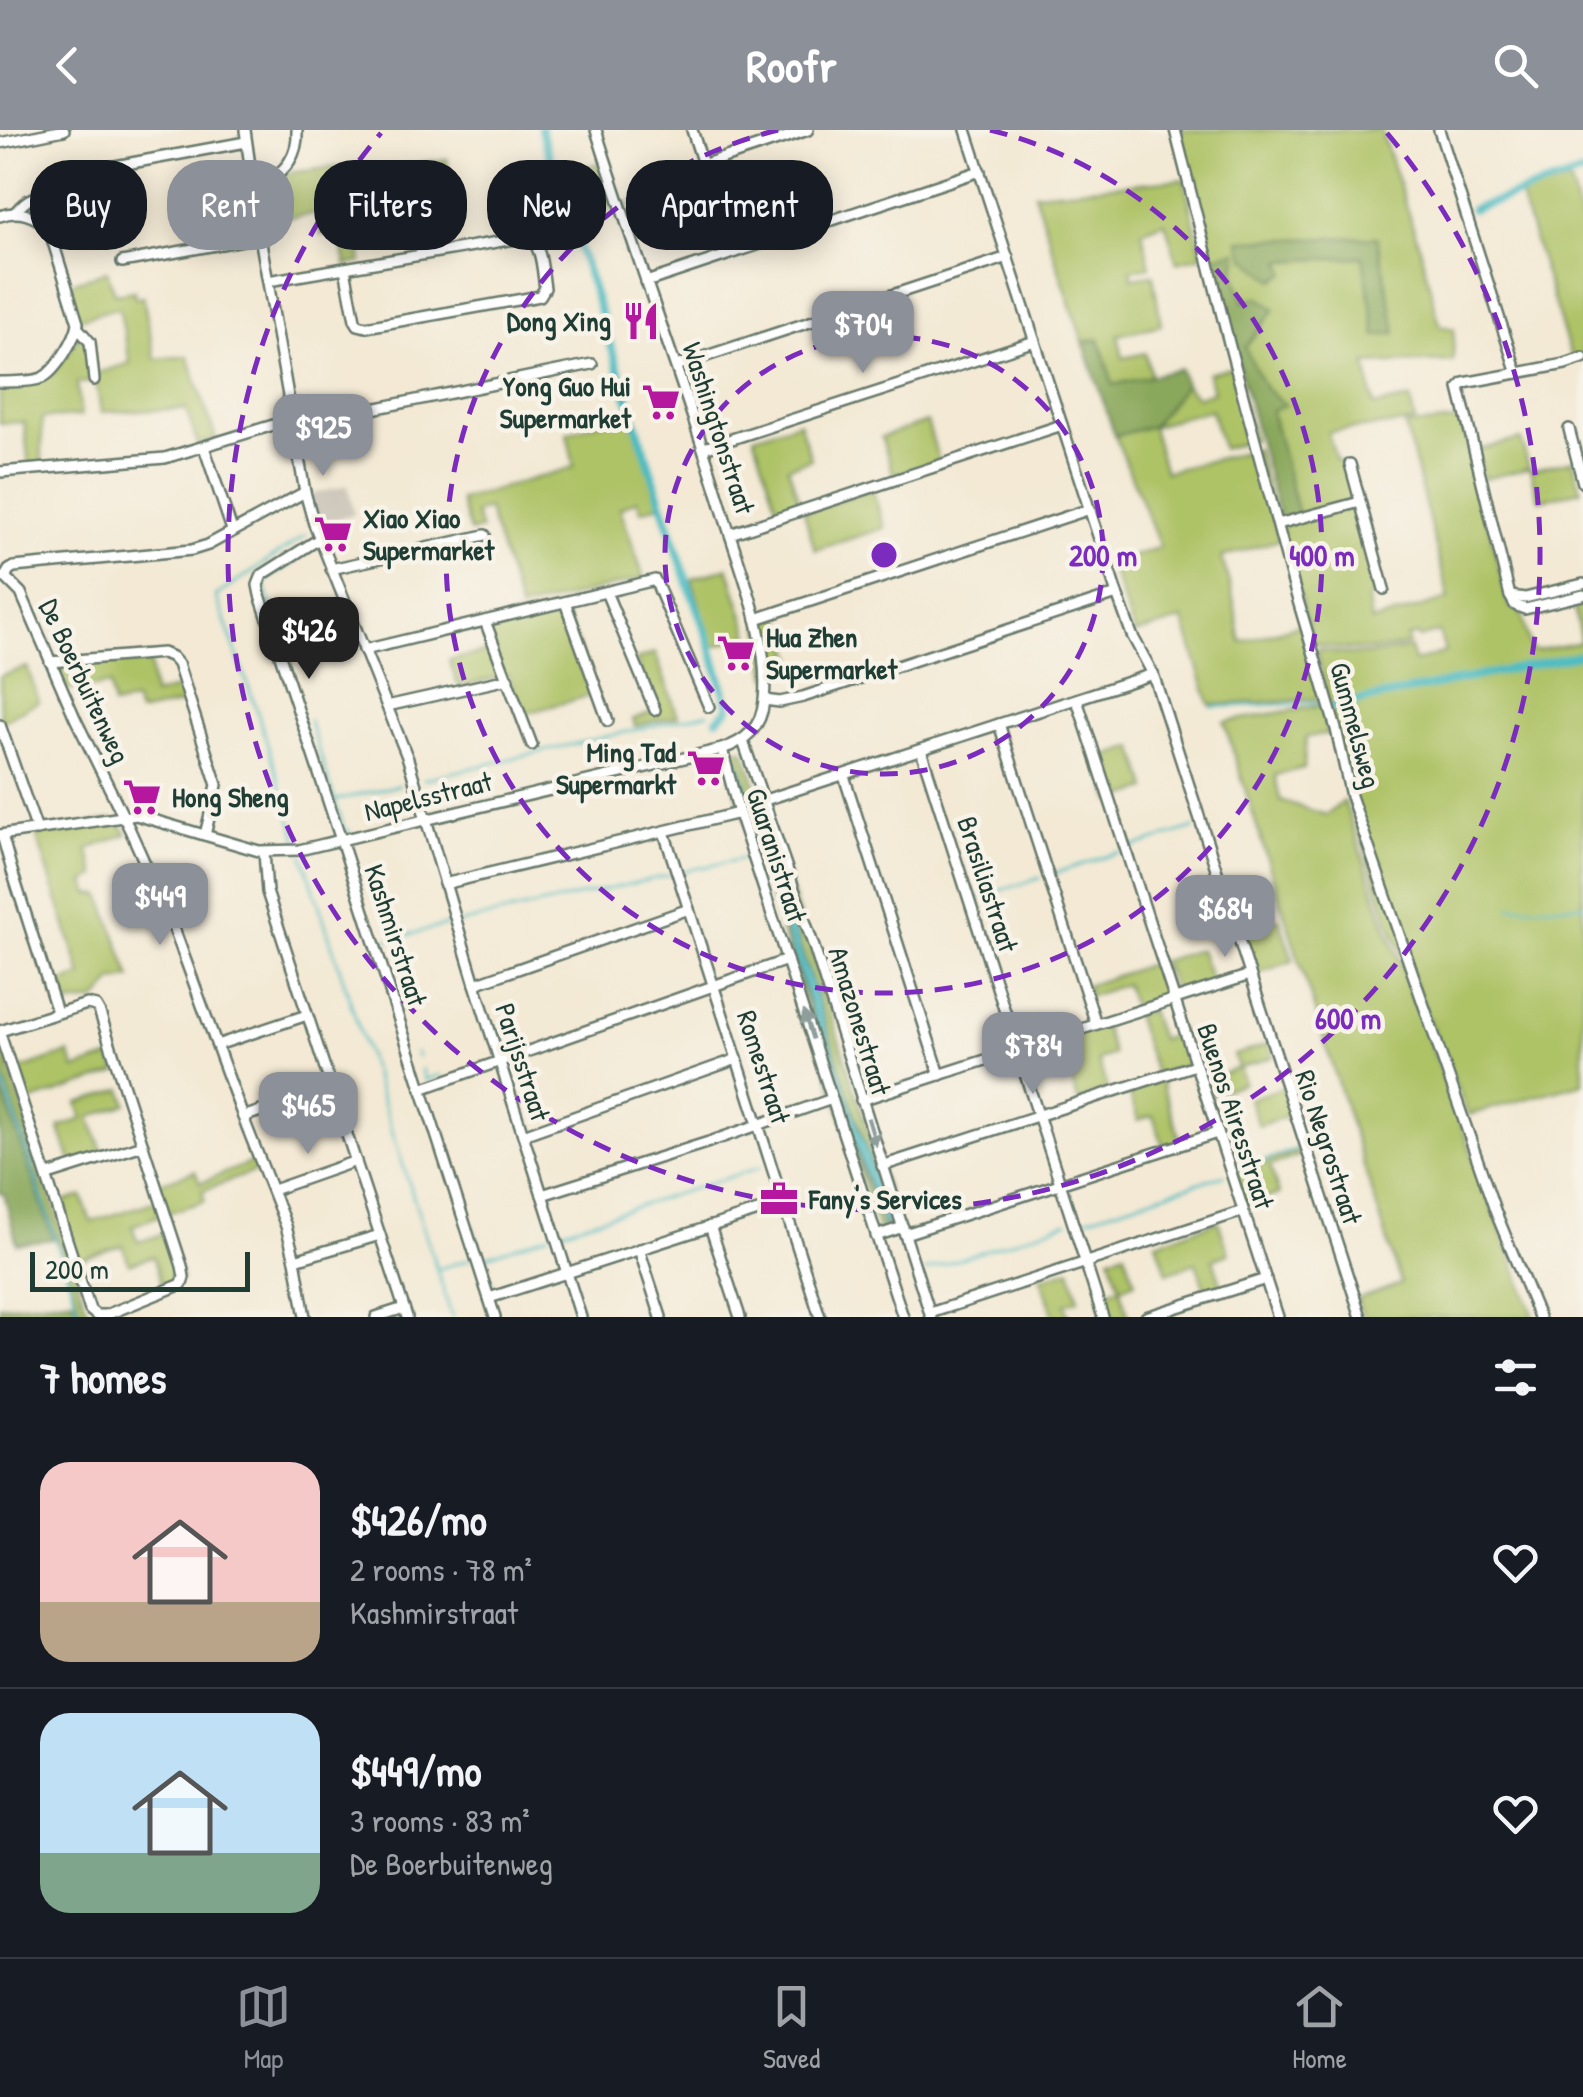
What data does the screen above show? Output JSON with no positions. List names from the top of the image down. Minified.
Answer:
{"streets":{"street":["Washingtonstraat","De Boerbuitenweg","Gummelsweg","Napelsstraat","Guaranistraat","Brasiliastraat","Kashmirstraat","Amazonestraat","Parijsstraat","Romestraat","Buenos Airesstraat","Rio Negrostraat"]},"crossings":[["De Boerbuitenweg","Napelsstraat"],["Napelsstraat","Guaranistraat"],["Napelsstraat","Kashmirstraat"],["Napelsstraat","Amazonestraat"],["Napelsstraat","Parijsstraat"],["Kashmirstraat","Parijsstraat"]],"places":{"restaurant":["Dong Xing"],"supermarket":["Yong Guo Hui Supermarket","Xiao Xiao Supermarket","Hua Zhen Supermarket","Ming Tad Supermarkt","Hong Sheng"],"office":["Fany's Services"]},"scale_bar":"200 m","page":{"header":"Roofr","chip":["Buy","Rent","Filters","New","Apartment"],"price":["$704","$925","$426","$449","$684","$784","$465"],"scale":"200 m","heading":"7 homes","list":[{"name":"$426/mo","note":"2 rooms · 78 m² · Kashmirstraat"},{"name":"$449/mo","note":"3 rooms · 83 m² · De Boerbuitenweg"}],"tabs":["Map","Saved","Home"]},"rings":["200 m","400 m","600 m"]}
